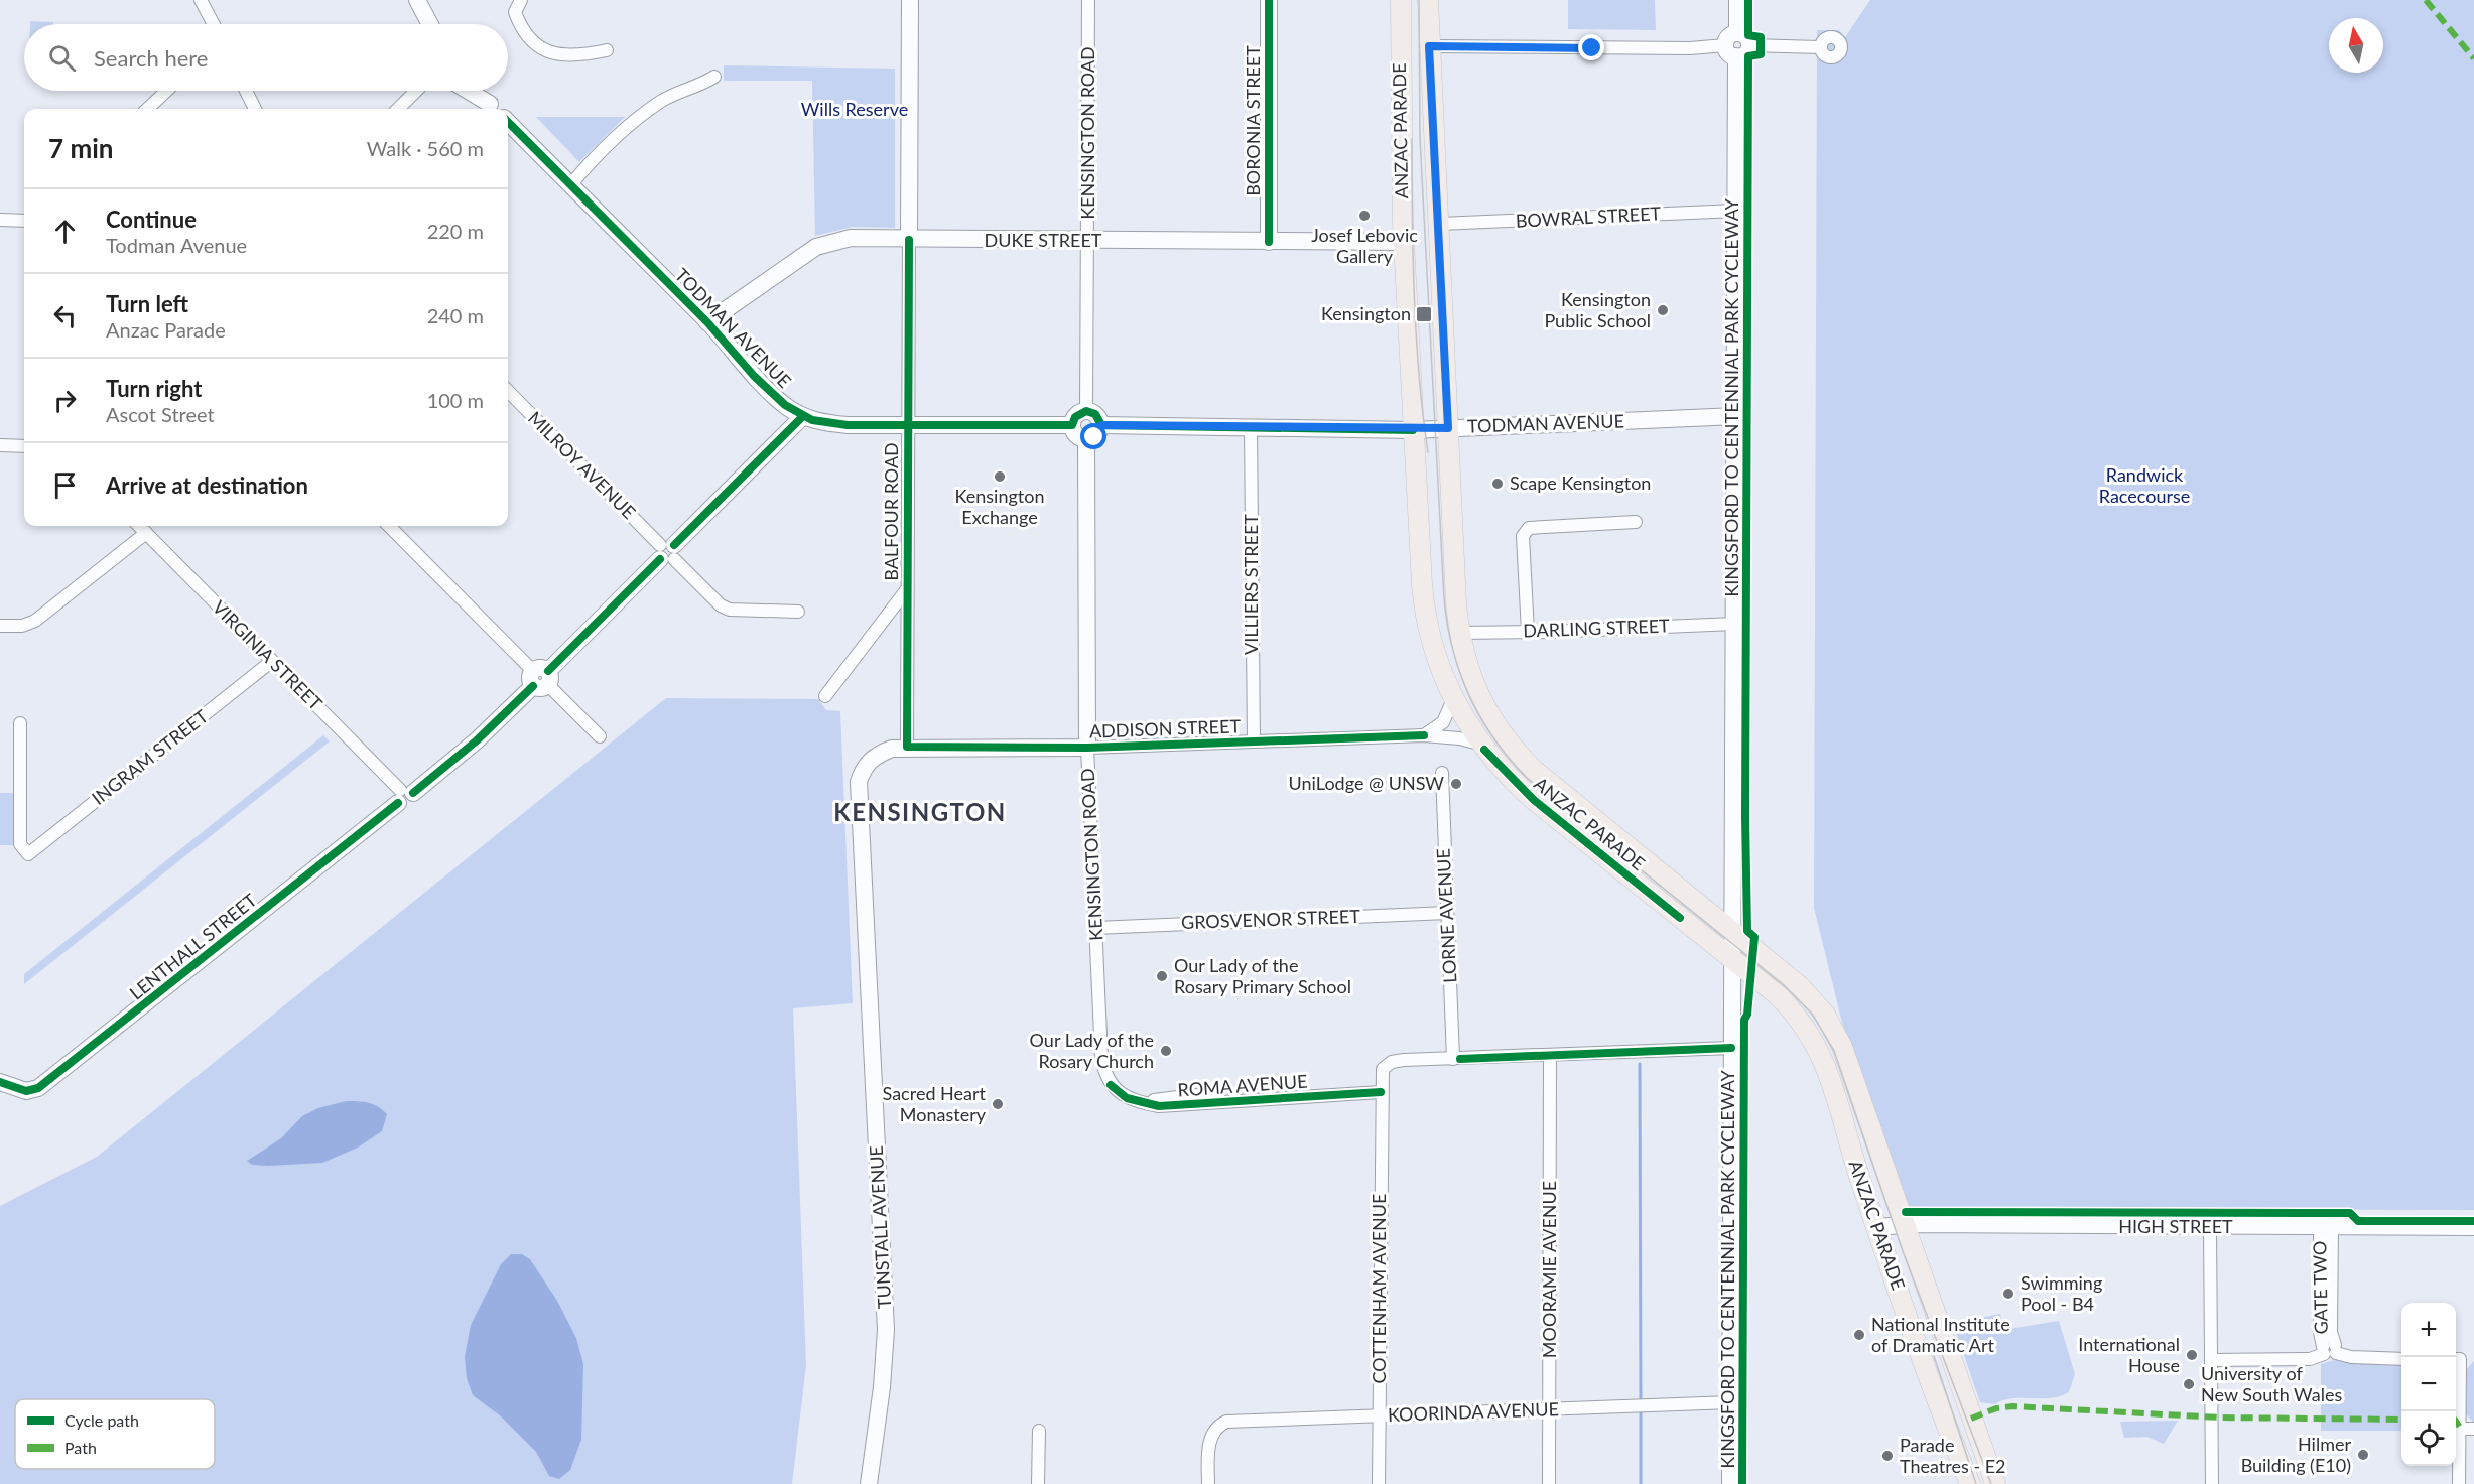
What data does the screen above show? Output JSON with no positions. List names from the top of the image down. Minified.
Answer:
{"streets":{"main road":["ANZAC PARADE"],"street":["BORONIA STREET","KENSINGTON ROAD","BOWRAL STREET","DUKE STREET","TODMAN AVENUE","MILROY AVENUE","BALFOUR ROAD","VILLIERS STREET","DARLING STREET","VIRGINIA STREET","ADDISON STREET","INGRAM STREET","LORNE AVENUE","GROSVENOR STREET","LENTHALL STREET","ROMA AVENUE","TUNSTALL AVENUE","HIGH STREET","MOORAMIE AVENUE","COTTENHAM AVENUE","KOORINDA AVENUE"],"cycle path":["KINGSFORD TO CENTENNIAL PARK CYCLEWAY"]},"crossings":[["BORONIA STREET","DUKE STREET"],["ANZAC PARADE","BOWRAL STREET"],["ANZAC PARADE","DUKE STREET"],["ANZAC PARADE","TODMAN AVENUE"],["ANZAC PARADE","DARLING STREET"],["ANZAC PARADE","ADDISON STREET"],["ANZAC PARADE","HIGH STREET"],["KENSINGTON ROAD","DUKE STREET"],["KENSINGTON ROAD","TODMAN AVENUE"],["KENSINGTON ROAD","ADDISON STREET"],["KENSINGTON ROAD","GROSVENOR STREET"],["KENSINGTON ROAD","ROMA AVENUE"],["DUKE STREET","TODMAN AVENUE"],["DUKE STREET","BALFOUR ROAD"],["TODMAN AVENUE","BALFOUR ROAD"],["TODMAN AVENUE","VILLIERS STREET"],["TODMAN AVENUE","LENTHALL STREET"],["MILROY AVENUE","LENTHALL STREET"],["BALFOUR ROAD","ADDISON STREET"],["BALFOUR ROAD","TUNSTALL AVENUE"],["VILLIERS STREET","ADDISON STREET"],["VIRGINIA STREET","INGRAM STREET"],["VIRGINIA STREET","LENTHALL STREET"],["ADDISON STREET","TUNSTALL AVENUE"],["LORNE AVENUE","GROSVENOR STREET"],["ROMA AVENUE","COTTENHAM AVENUE"],["MOORAMIE AVENUE","KOORINDA AVENUE"],["COTTENHAM AVENUE","KOORINDA AVENUE"]],"districts":["KENSINGTON"],"parks":["Wills Reserve","Randwick Racecourse"],"places":{"other":["Josef Lebovic Gallery","Kensington Public School","Kensington Exchange","Scape Kensington","UniLodge @ UNSW","Our Lady of the Rosary Primary School","Our Lady of the Rosary Church","Sacred Heart Monastery","Swimming Pool - B4","National Institute of Dramatic Art","International House","University of New South Wales","Hilmer Building (E10)","Parade Theatres - E2"],"transit":["Kensington"]},"legend":["Cycle path","Path"],"north":"top","page":{"search":"Search here","heading":["7 min","Walk · 560 m"],"list":[["Continue","Todman Avenue","220 m"],["Turn left","Anzac Parade","240 m"],["Turn right","Ascot Street","100 m"],"Arrive at destination"],"map_buttons":["+","−"]}}
